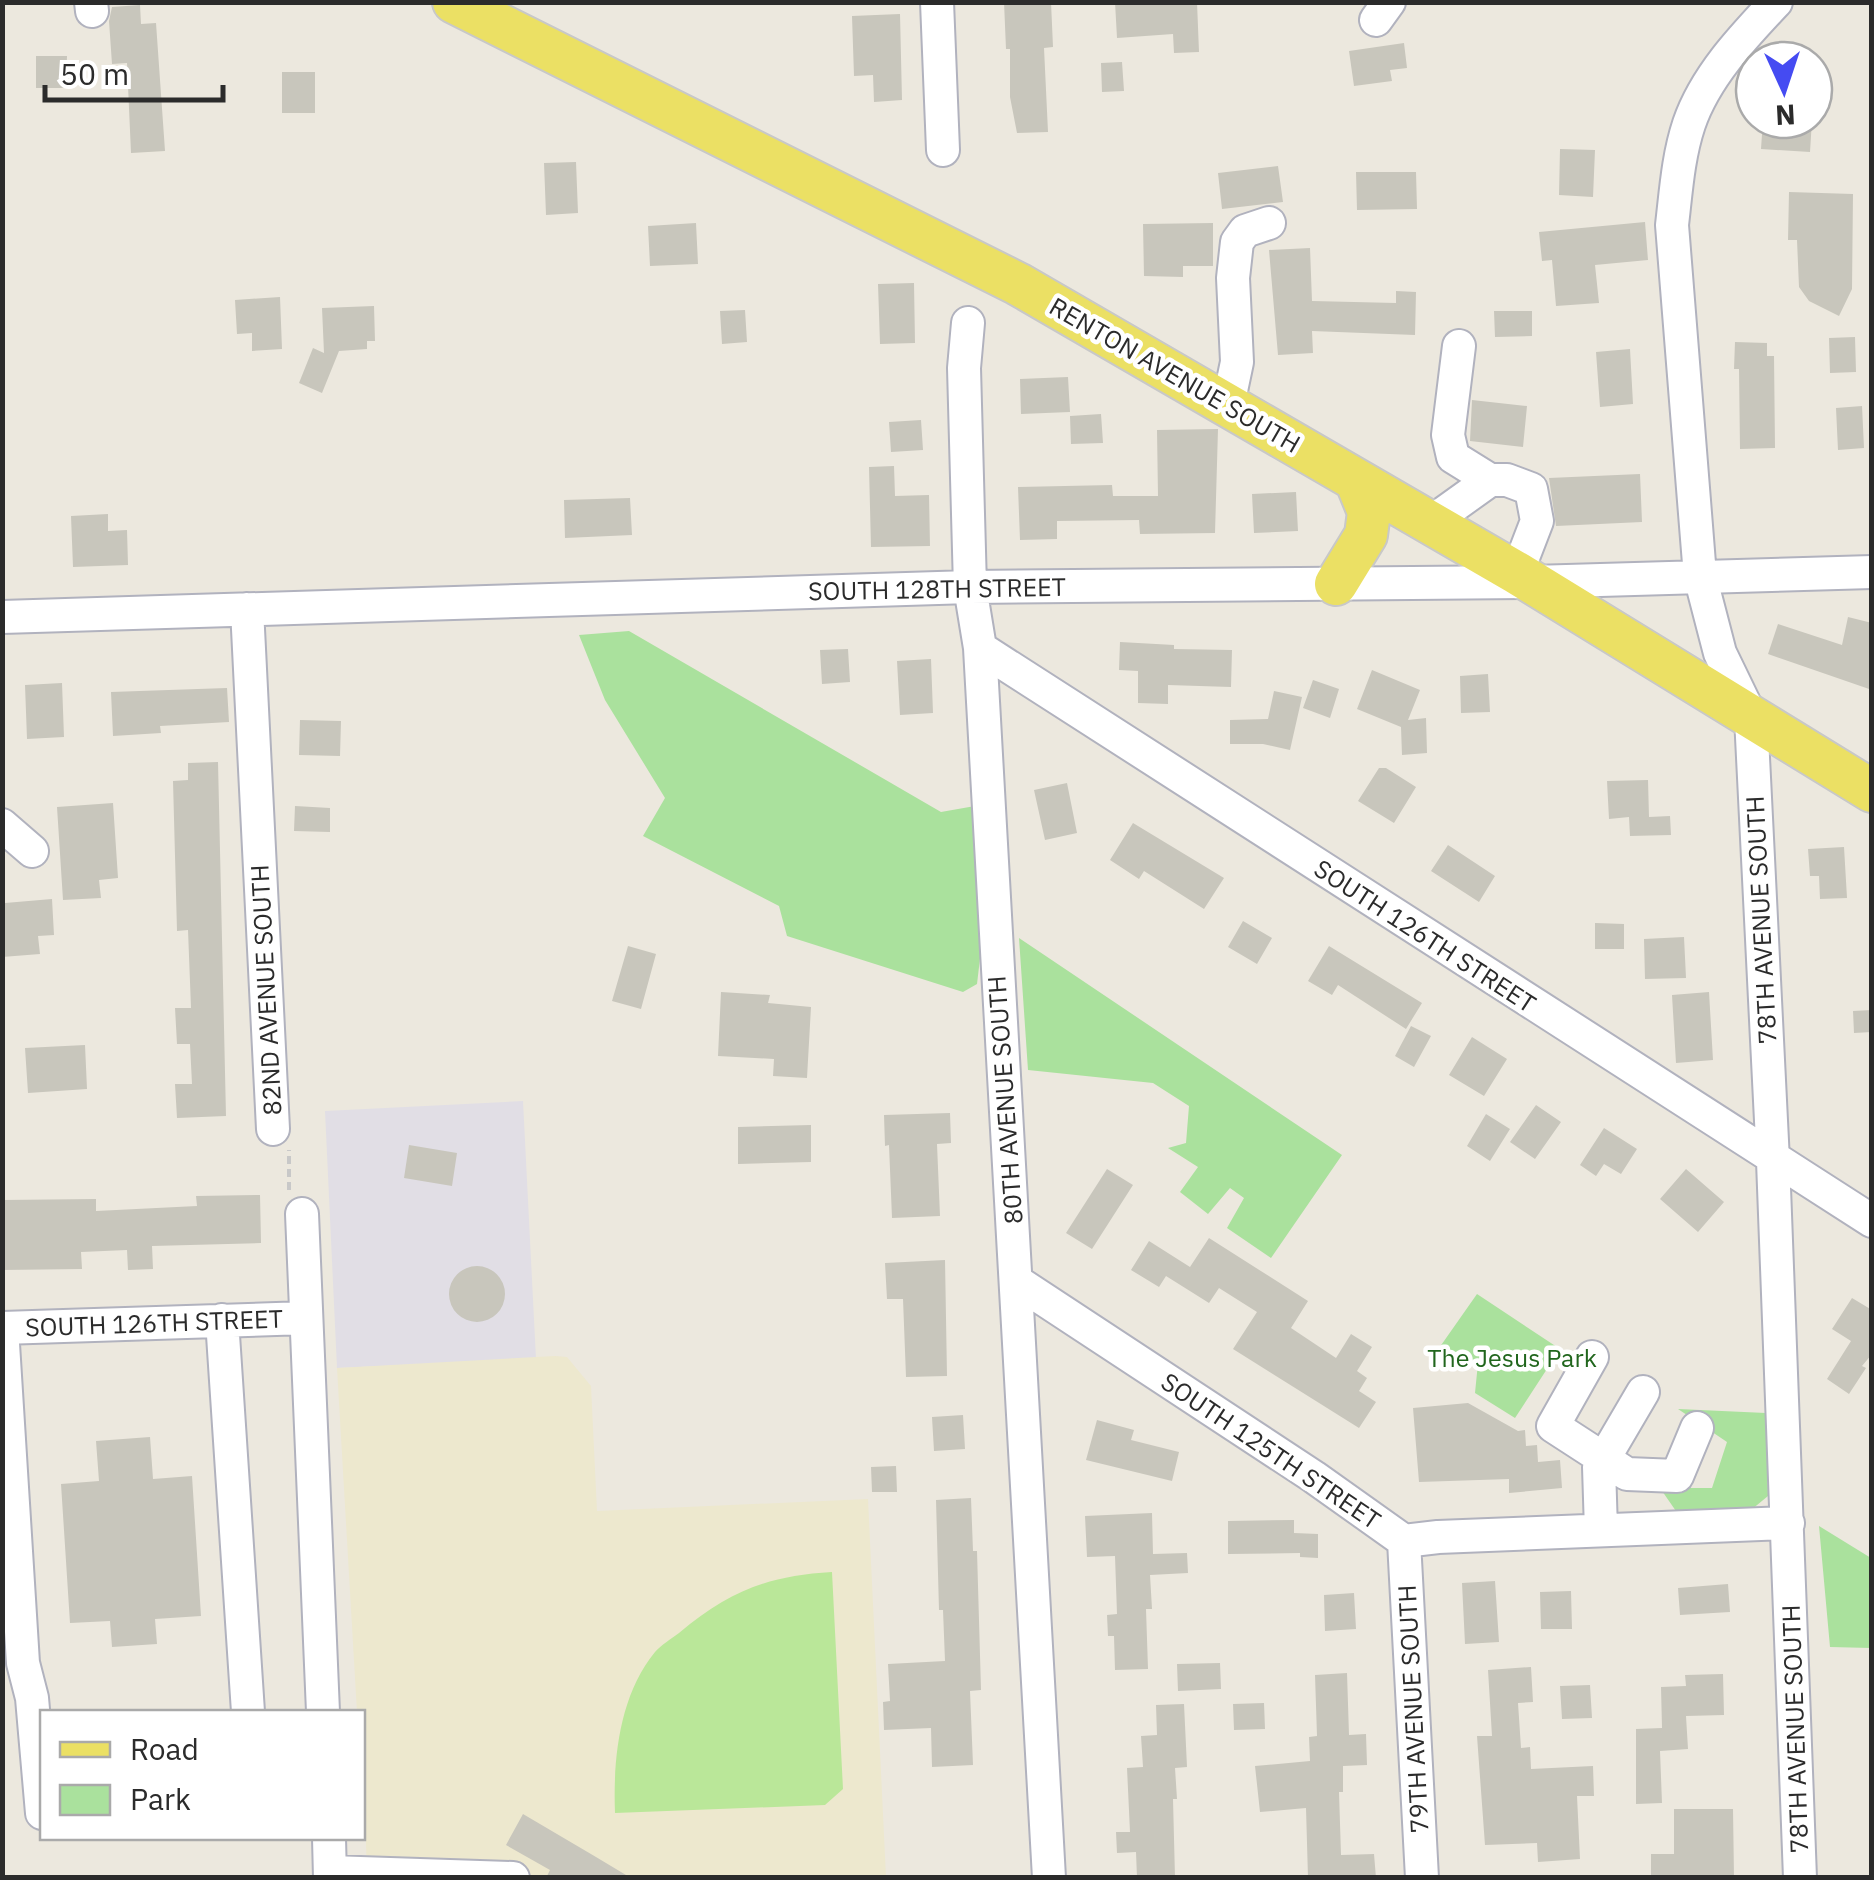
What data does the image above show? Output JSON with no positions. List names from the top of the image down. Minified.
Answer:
{"streets":{"main road":["RENTON AVENUE SOUTH"],"street":["SOUTH 128TH STREET","78TH AVENUE SOUTH","SOUTH 126TH STREET","82ND AVENUE SOUTH","80TH AVENUE SOUTH","SOUTH 125TH STREET","79TH AVENUE SOUTH"]},"crossings":[["RENTON AVENUE SOUTH","SOUTH 128TH STREET"],["RENTON AVENUE SOUTH","78TH AVENUE SOUTH"],["SOUTH 128TH STREET","78TH AVENUE SOUTH"],["SOUTH 128TH STREET","82ND AVENUE SOUTH"],["SOUTH 128TH STREET","80TH AVENUE SOUTH"],["78TH AVENUE SOUTH","SOUTH 126TH STREET"],["78TH AVENUE SOUTH","SOUTH 125TH STREET"],["SOUTH 126TH STREET","80TH AVENUE SOUTH"],["80TH AVENUE SOUTH","SOUTH 125TH STREET"],["SOUTH 125TH STREET","79TH AVENUE SOUTH"]],"parks":["The Jesus Park"],"legend":["Road","Park"],"scale_bar":"50 m","north":"bottom"}
